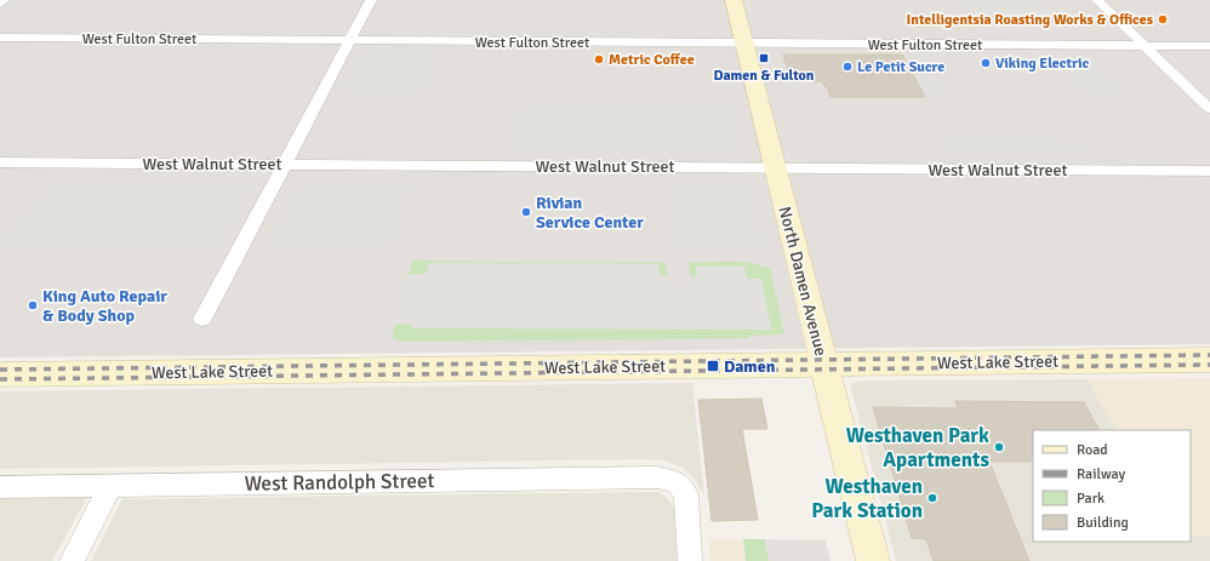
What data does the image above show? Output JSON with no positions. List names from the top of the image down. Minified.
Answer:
{"streets":{"main road":["North Damen Avenue","West Lake Street"],"street":["West Fulton Street","West Walnut Street","West Randolph Street"]},"crossings":[["West Fulton Street","North Damen Avenue"],["West Walnut Street","North Damen Avenue"],["North Damen Avenue","West Lake Street"]],"places":{"other":["Intelligentsia Roasting Works & Offices","Metric Coffee","Viking Electric","Le Petit Sucre","Rivian Service Center","King Auto Repair & Body Shop","Westhaven Park Apartments","Westhaven Park Station"],"transit":["Damen & Fulton","Damen"]},"legend":["Road","Railway","Park","Building"]}
